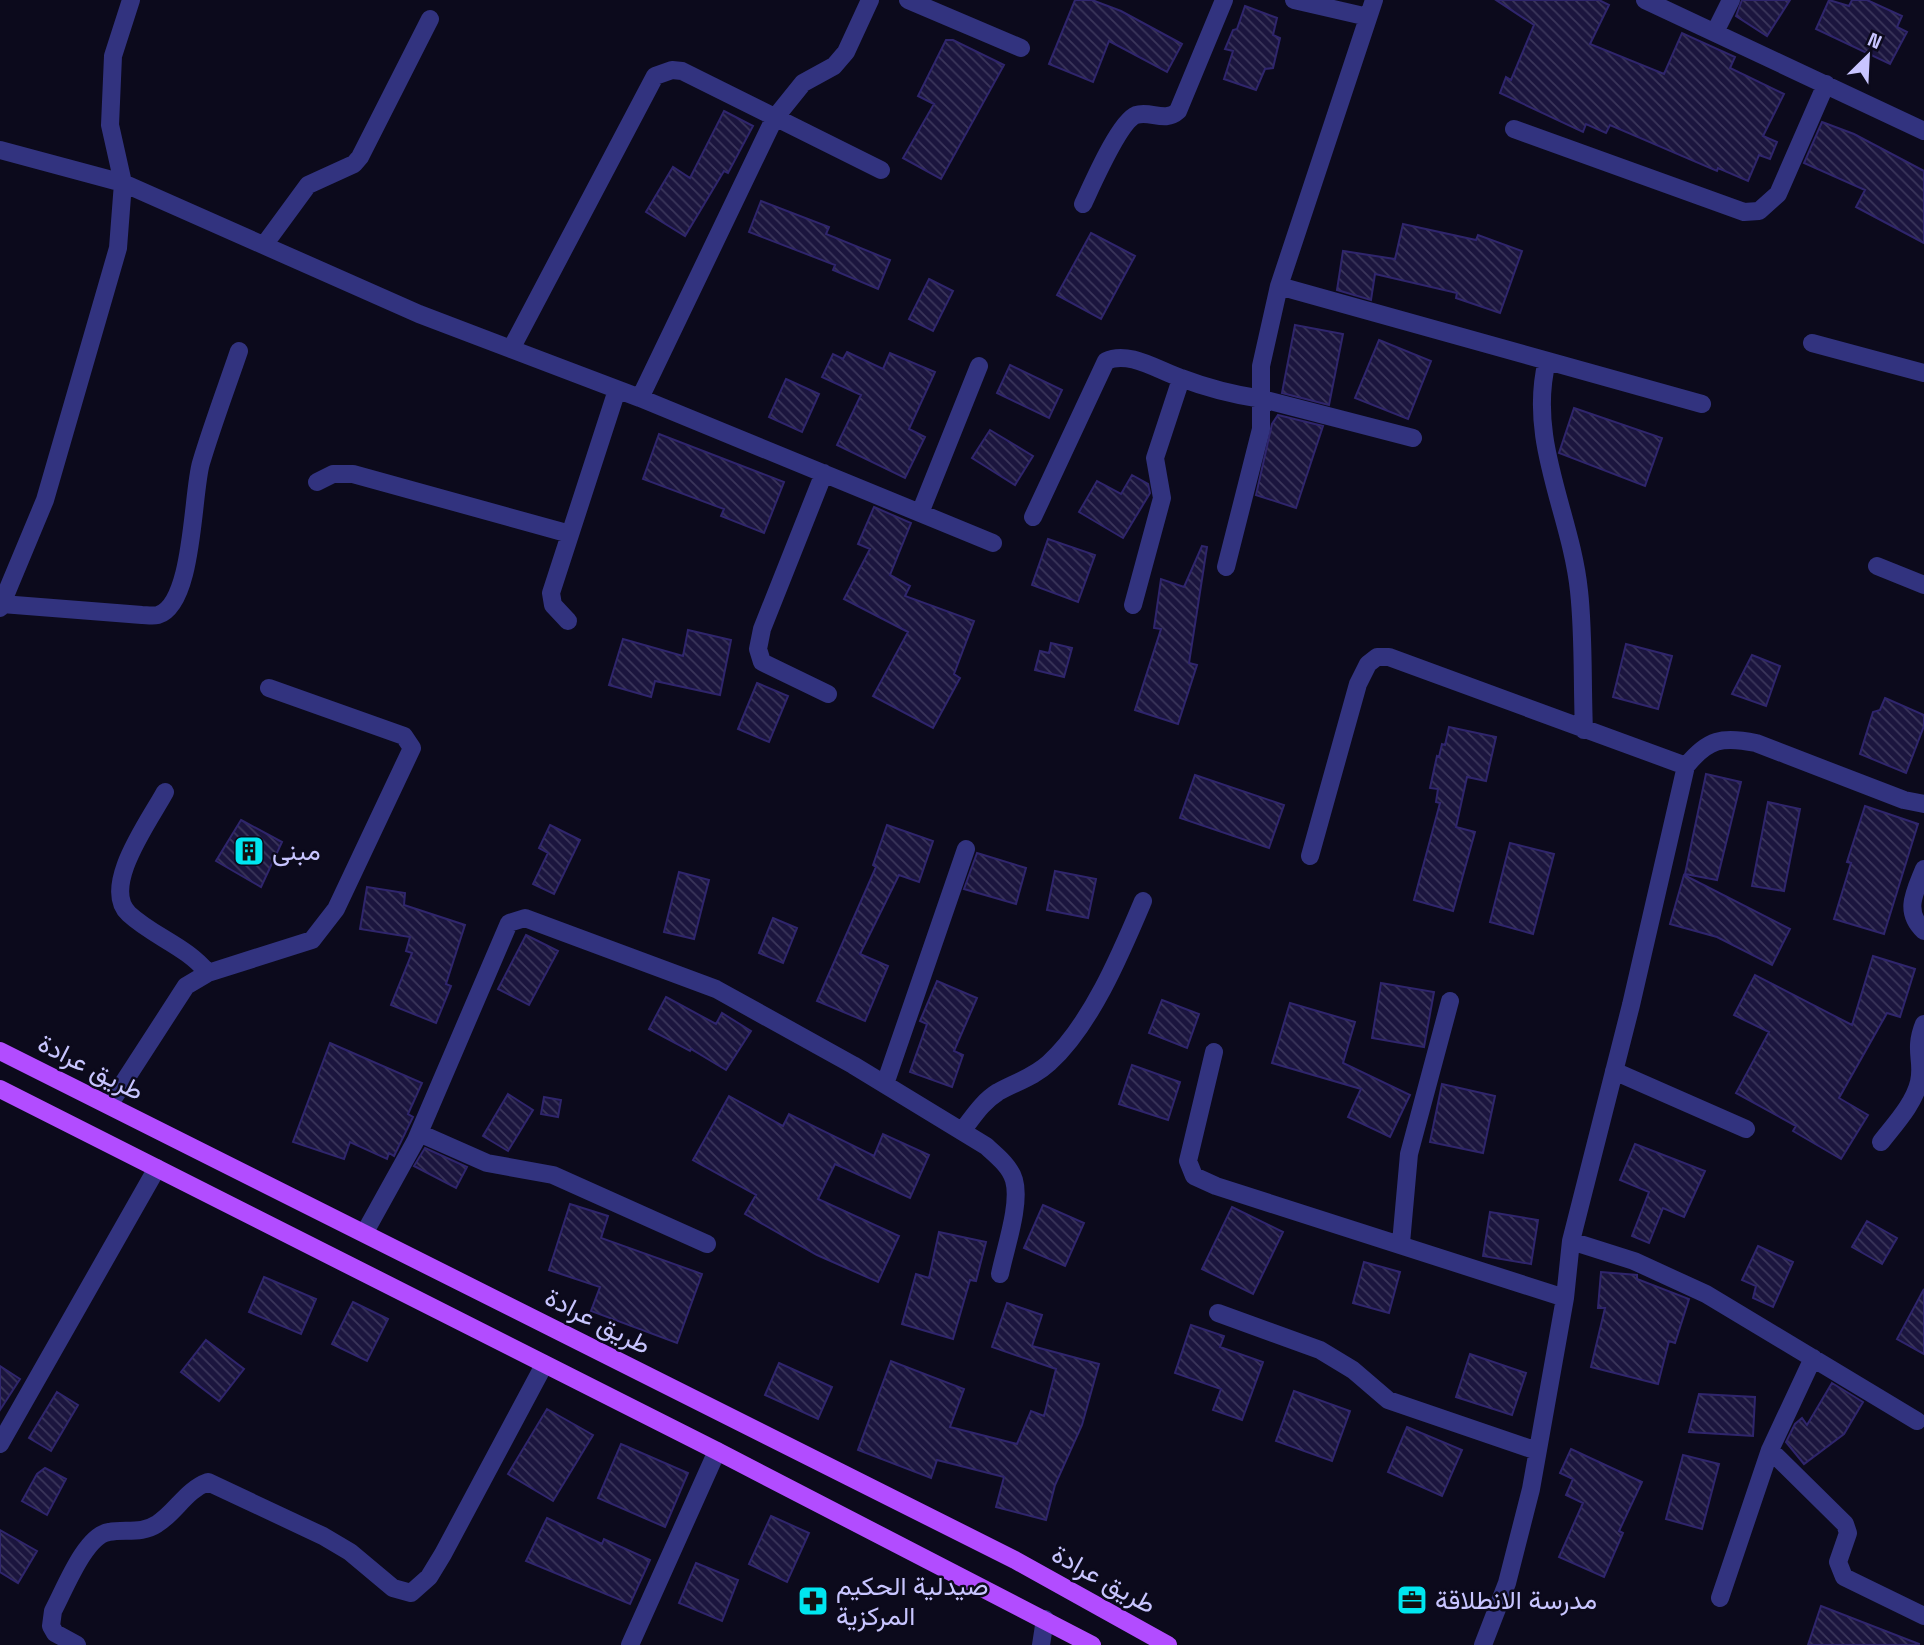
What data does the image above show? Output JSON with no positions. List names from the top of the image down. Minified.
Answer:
{"streets":{"main road":["طريق عرادة"]},"places":{"building":["مبنى"],"office":["مدرسة الانطلاقة"],"pharmacy":["صيدلية الحكيم المركزية"]},"north":"top right"}
